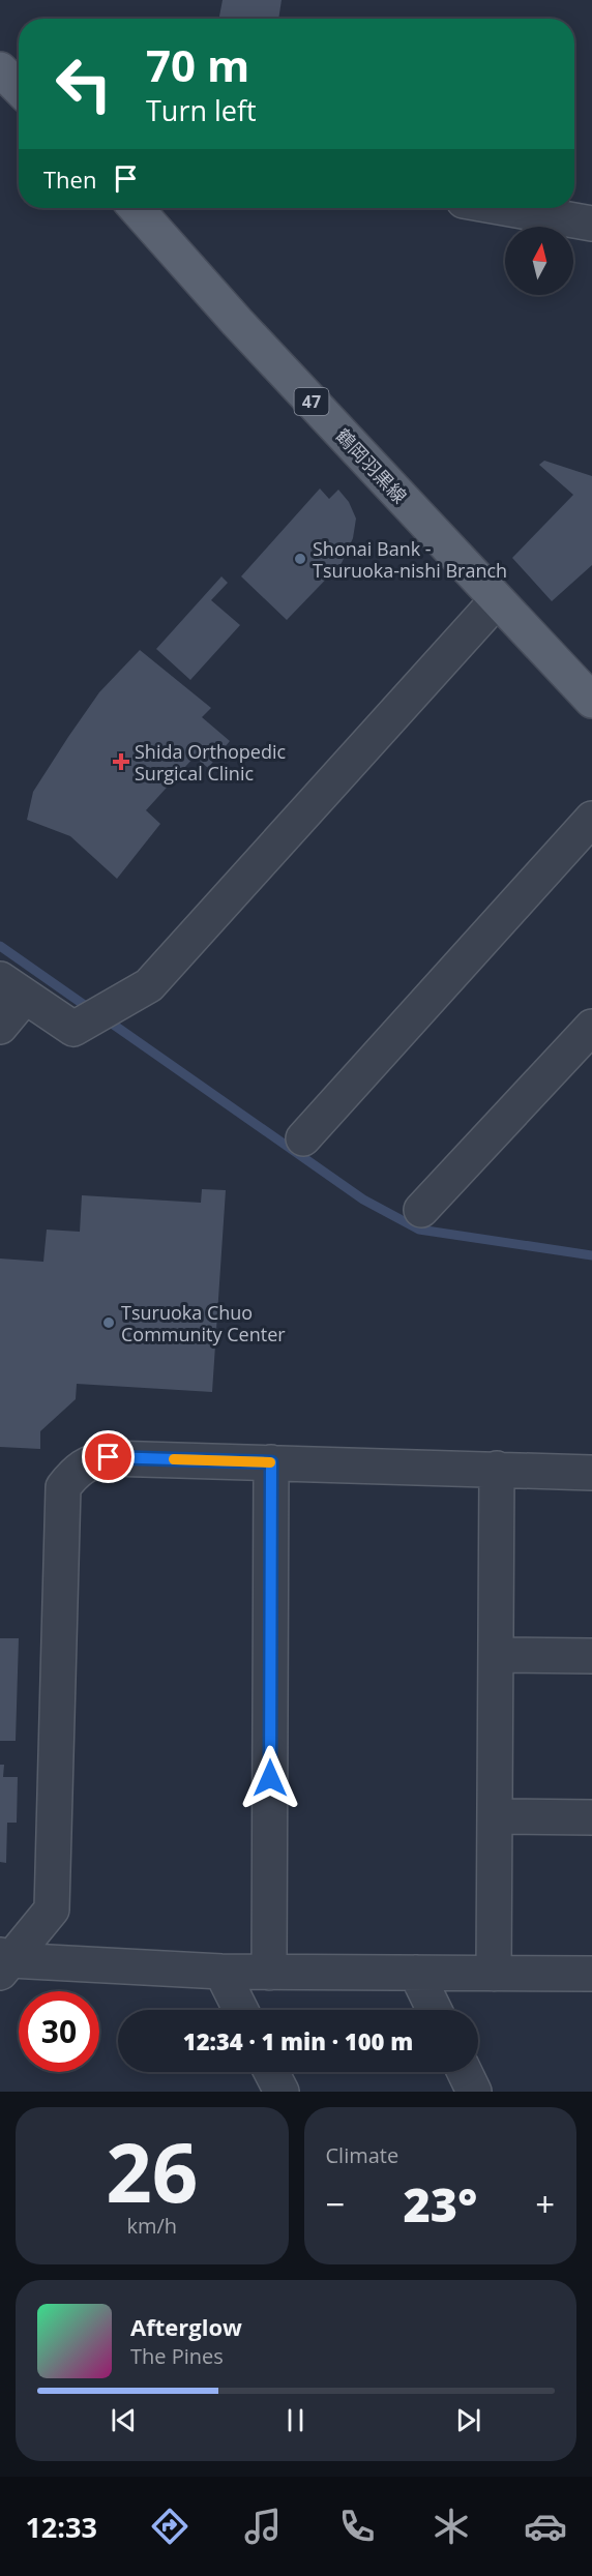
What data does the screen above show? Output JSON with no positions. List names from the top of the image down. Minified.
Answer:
{"streets":{"main road":["47","鶴岡羽黒線"]},"places":{"other":["Shonai Bank - Tsuruoka-nishi Branch","Tsuruoka Chuo Community Center"],"health":["Shida Orthopedic Surgical Clinic"]},"north":"top","page":{"turn":["70 m","Turn left"],"then":"Then","limit":"30","trip":"12:34 · 1 min · 100 m","tile":[["26","km/h"],"Climate"],"heat":["−","23°","+"],"song":["Afterglow","The Pines"],"tabs":"12:33"}}
